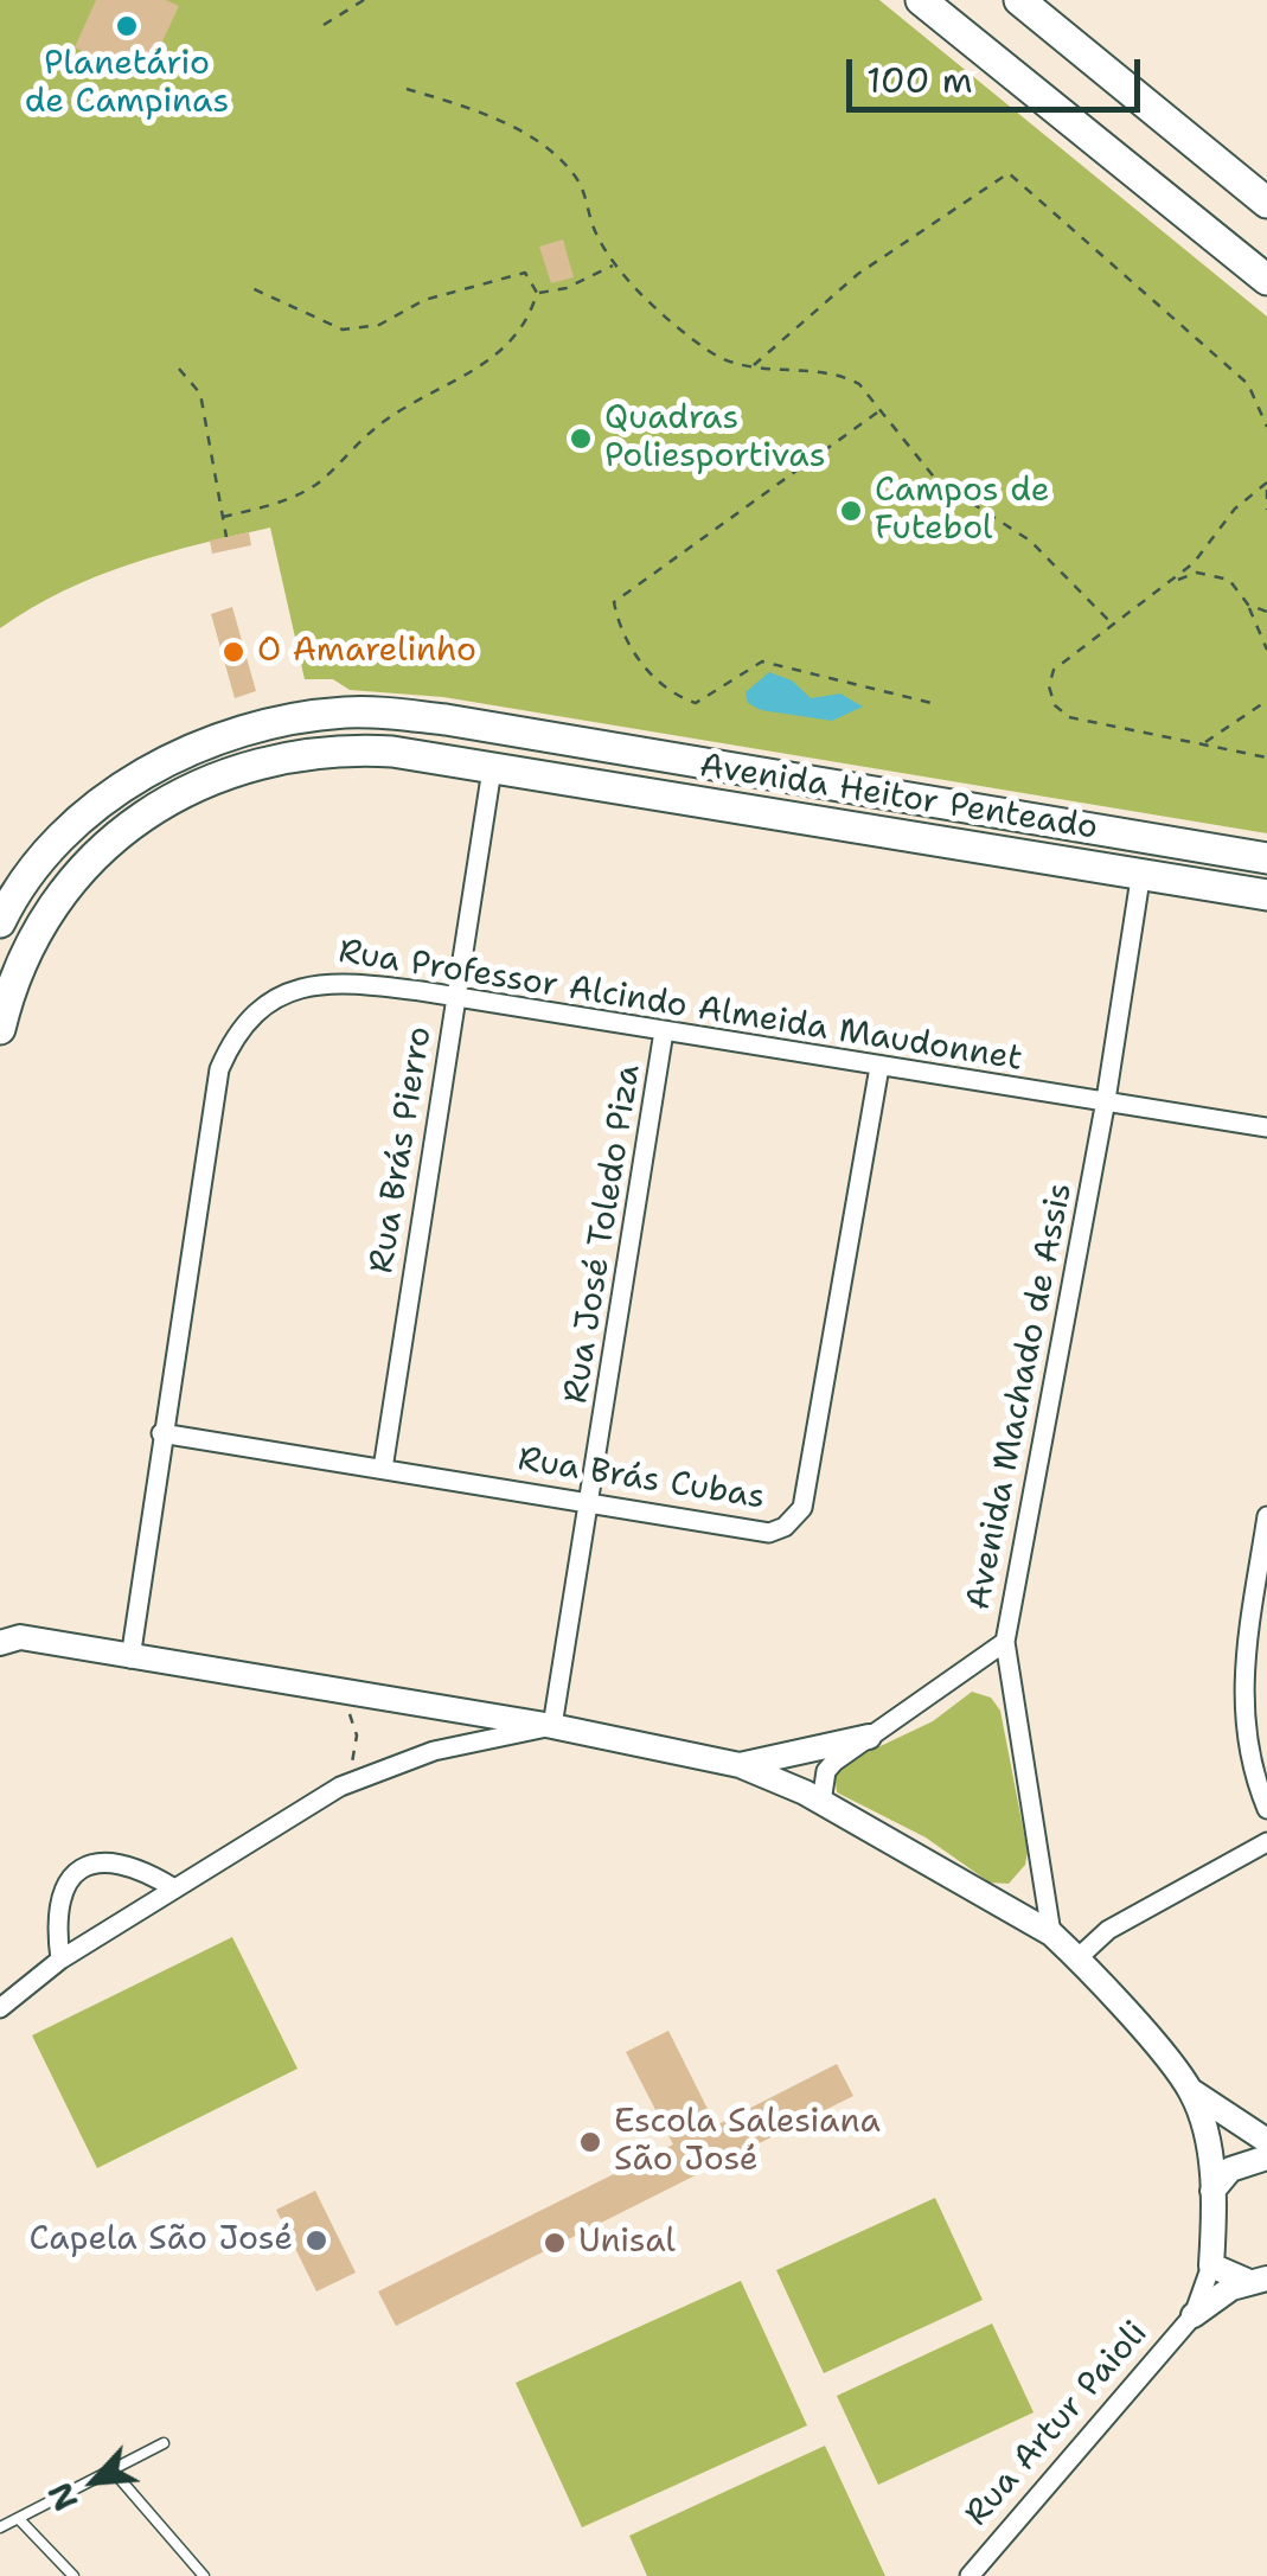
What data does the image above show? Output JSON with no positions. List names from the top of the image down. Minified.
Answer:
{"streets":{"main road":["Avenida Heitor Penteado"],"street":["Rua Professor Alcindo Almeida Maudonnet","Rua Brás Pierro","Rua José Toledo Piza","Avenida Machado de Assis","Rua Brás Cubas","Rua Artur Paioli"]},"crossings":[["Avenida Heitor Penteado","Rua Brás Pierro"],["Avenida Heitor Penteado","Avenida Machado de Assis"],["Rua Professor Alcindo Almeida Maudonnet","Rua Brás Pierro"],["Rua Professor Alcindo Almeida Maudonnet","Rua José Toledo Piza"],["Rua Professor Alcindo Almeida Maudonnet","Avenida Machado de Assis"],["Rua Professor Alcindo Almeida Maudonnet","Rua Brás Cubas"],["Rua Brás Pierro","Rua Brás Cubas"],["Rua José Toledo Piza","Rua Brás Cubas"]],"places":["Planetário de Campinas","Quadras Poliesportivas","Campos de Futebol","O Amarelinho","Escola Salesiana São José","Capela São José","Unisal"],"scale_bar":"100 m","north":"bottom left"}
